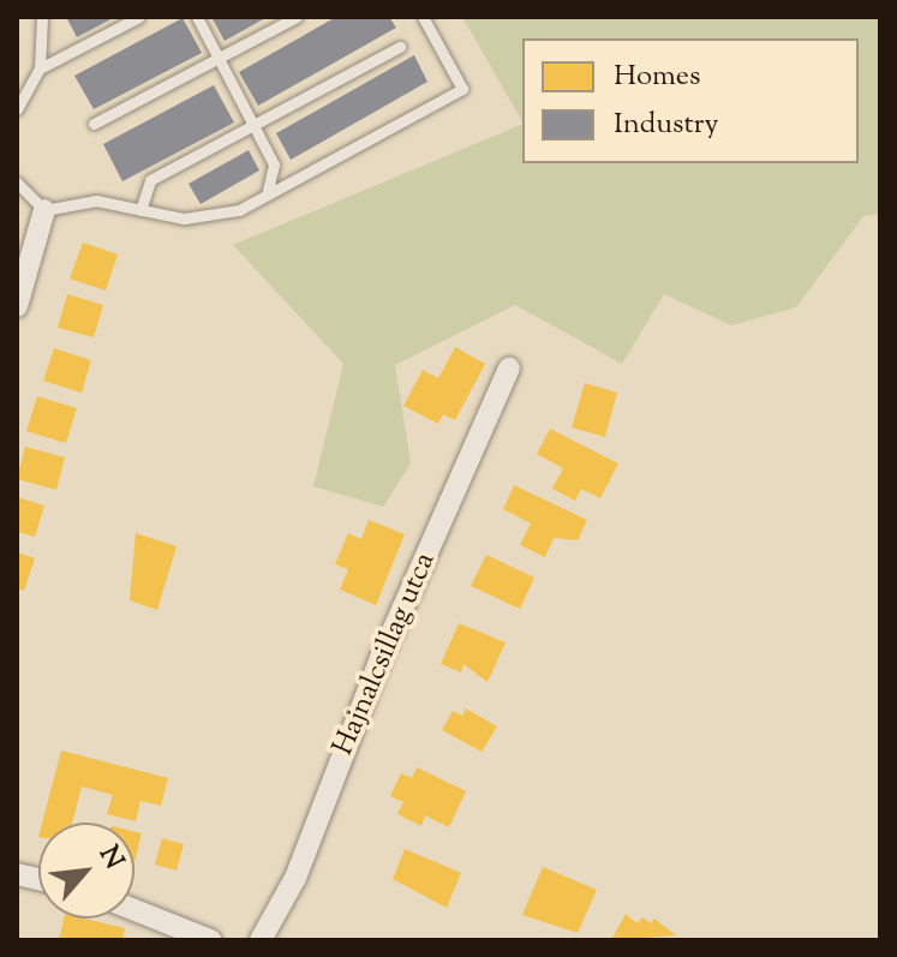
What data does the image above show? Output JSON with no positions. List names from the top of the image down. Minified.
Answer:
{"streets":{"street":["Hajnalcsillag utca"]},"legend":["Homes","Industry"],"north":"top right"}
